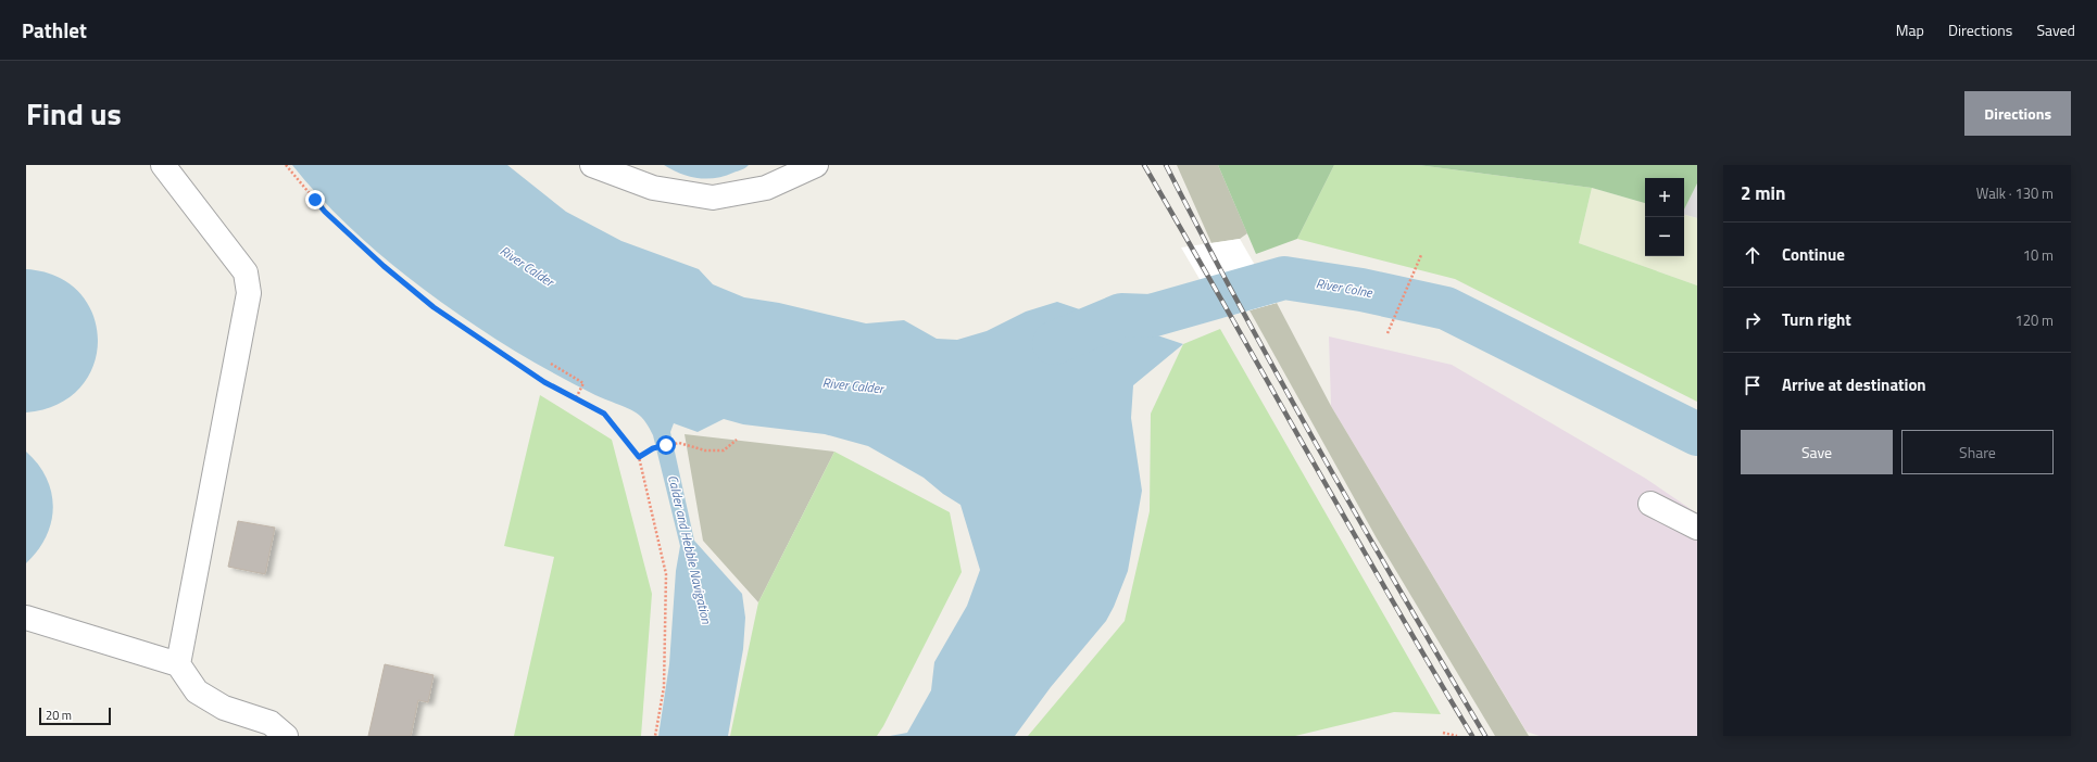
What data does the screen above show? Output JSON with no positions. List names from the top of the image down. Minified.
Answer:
{"water":["River Calder","River Colne","Calder and Hebble Navigation"],"scale_bar":"20 m","page":{"header":"Pathlet","nav":["Map","Directions","Saved"],"title":"Find us","buttons":["Directions",["Save","Share"]],"heading":["2 min","Walk · 130 m"],"map_buttons":["+","−"],"list":[["Continue","10 m"],["Turn right","120 m"],"Arrive at destination"],"scale":"20 m"}}
